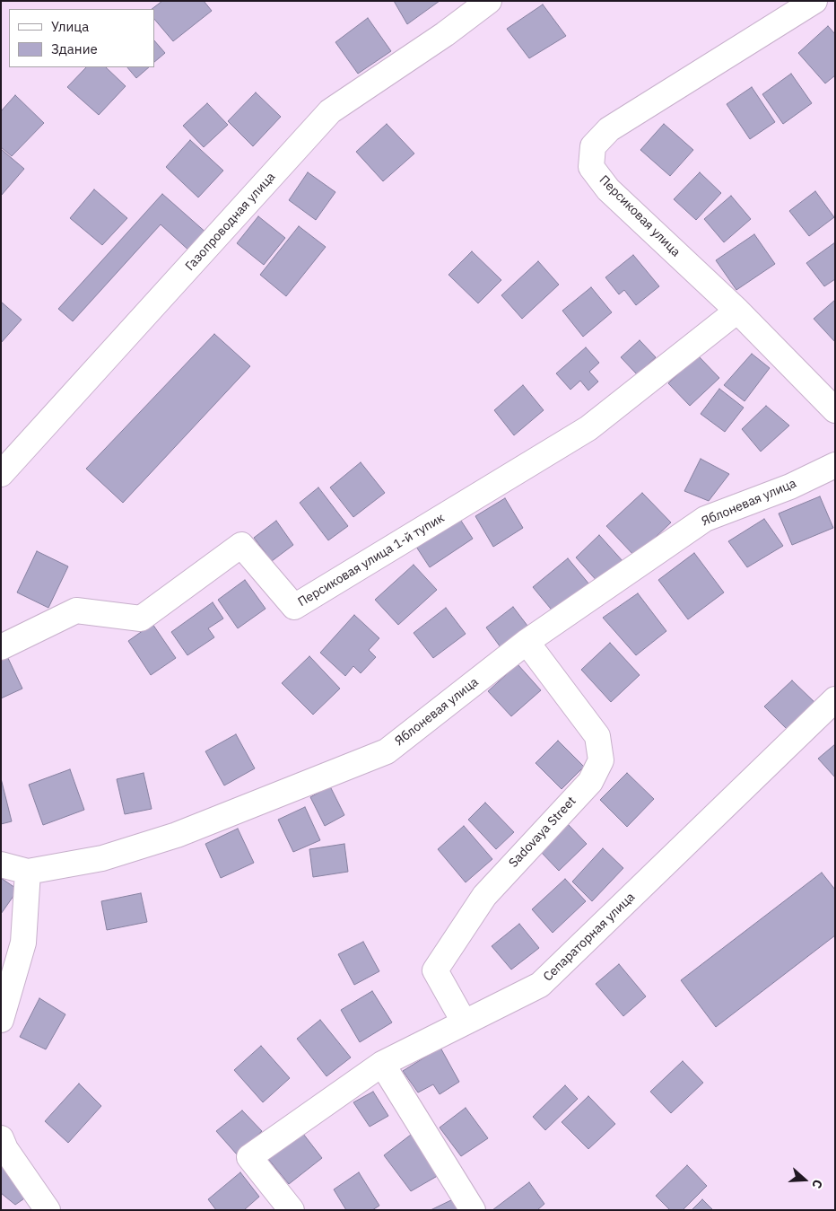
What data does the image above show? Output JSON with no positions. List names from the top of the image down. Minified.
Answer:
{"streets":{"street":["Персиковая улица","Газопроводная улица","Яблоневая улица","Персиковая улица 1-й тупик","Sadovaya Street","Сепараторная улица"]},"crossings":[["Персиковая улица","Персиковая улица 1-й тупик"],["Яблоневая улица","Sadovaya Street"],["Sadovaya Street","Сепараторная улица"]],"legend":["Улица","Здание"],"north":"right"}
